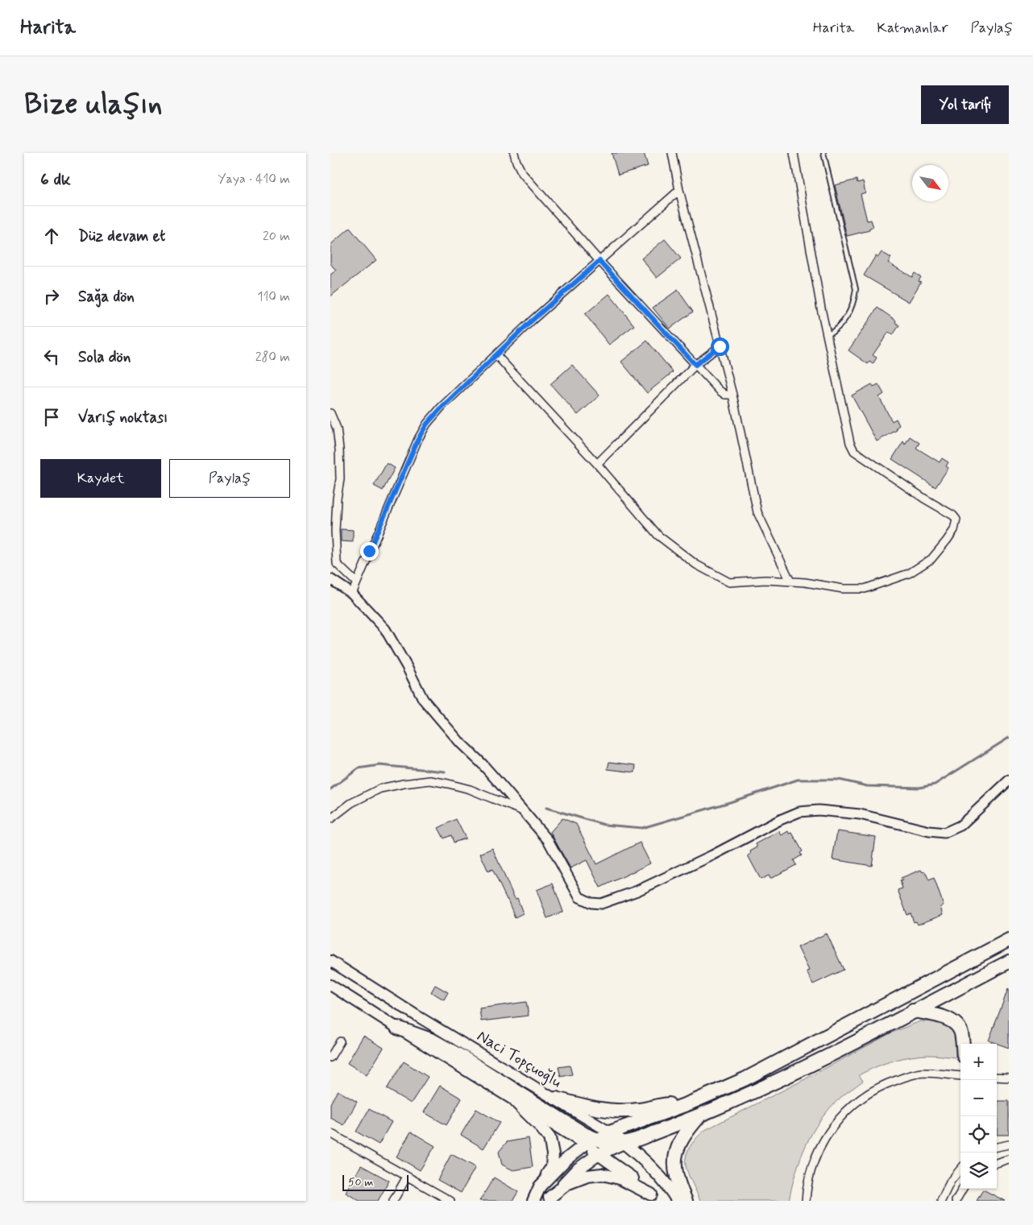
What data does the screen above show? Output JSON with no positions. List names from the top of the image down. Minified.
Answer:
{"streets":{"main road":["Naci Topçuoğlu"]},"scale_bar":"50 m","north":"bottom right","page":{"header":"Harita","nav":["Harita","Katmanlar","Paylaş"],"buttons":["Yol tarifi",["Kaydet","Paylaş"]],"title":"Bize ulaşın","heading":["6 dk","Yaya · 410 m"],"list":[["Düz devam et","20 m"],["Sağa dön","110 m"],["Sola dön","280 m"],"Varış noktası"],"map_buttons":["+","−"],"scale":"50 m"}}
